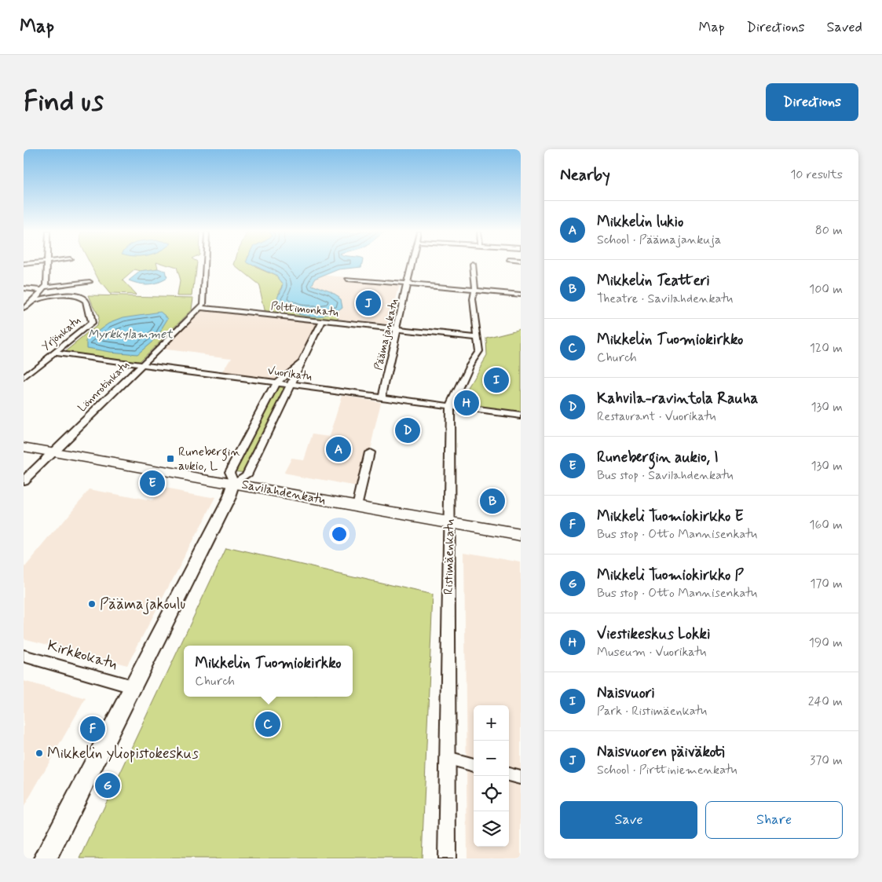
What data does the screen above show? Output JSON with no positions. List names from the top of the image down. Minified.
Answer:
{"streets":{"main road":["Savilahdenkatu"],"street":["Polttimonkatu","Yrjönkatu","Päämajankatu","Vuorikatu","Lönnrotinkatu","Ristimäenkatu","Kirkkokatu"]},"crossings":[["Polttimonkatu","Päämajankatu"],["Polttimonkatu","Lönnrotinkatu"],["Polttimonkatu","Ristimäenkatu"],["Yrjönkatu","Vuorikatu"],["Päämajankatu","Vuorikatu"],["Vuorikatu","Lönnrotinkatu"],["Vuorikatu","Ristimäenkatu"],["Lönnrotinkatu","Savilahdenkatu"],["Savilahdenkatu","Ristimäenkatu"]],"water":["Myrkkylammet"],"places":{"transit":["Runebergin aukio, L"],"other":["Päämajakoulu","Mikkelin yliopistokeskus"]},"page":{"header":"Map","nav":["Map","Directions","Saved"],"buttons":["Directions",["Save","Share"]],"title":"Find us","heading":["Nearby","10 results"],"list":[{"mark":"A","name":"Mikkelin lukio","note":"School · Päämajankuja","value":"80 m"},{"mark":"B","name":"Mikkelin Teatteri","note":"Theatre · Savilahdenkatu","value":"100 m"},{"mark":"C","name":"Mikkelin Tuomiokirkko","note":"Church","value":"120 m"},{"mark":"D","name":"Kahvila-ravintola Rauha","note":"Restaurant · Vuorikatu","value":"130 m"},{"mark":"E","name":"Runebergin aukio, I","note":"Bus stop · Savilahdenkatu","value":"130 m"},{"mark":"F","name":"Mikkeli Tuomiokirkko E","note":"Bus stop · Otto Mannisenkatu","value":"160 m"},{"mark":"G","name":"Mikkeli Tuomiokirkko P","note":"Bus stop · Otto Mannisenkatu","value":"170 m"},{"mark":"H","name":"Viestikeskus Lokki","note":"Museum · Vuorikatu","value":"190 m"},{"mark":"I","name":"Naisvuori","note":"Park · Ristimäenkatu","value":"240 m"},{"mark":"J","name":"Naisvuoren päiväkoti","note":"School · Pirttiniemenkatu","value":"370 m"}],"pins":["J","I","H","D","A","E","B","C","F","G"],"popup":["Mikkelin Tuomiokirkko","Church"],"map_buttons":["+","−"]}}
